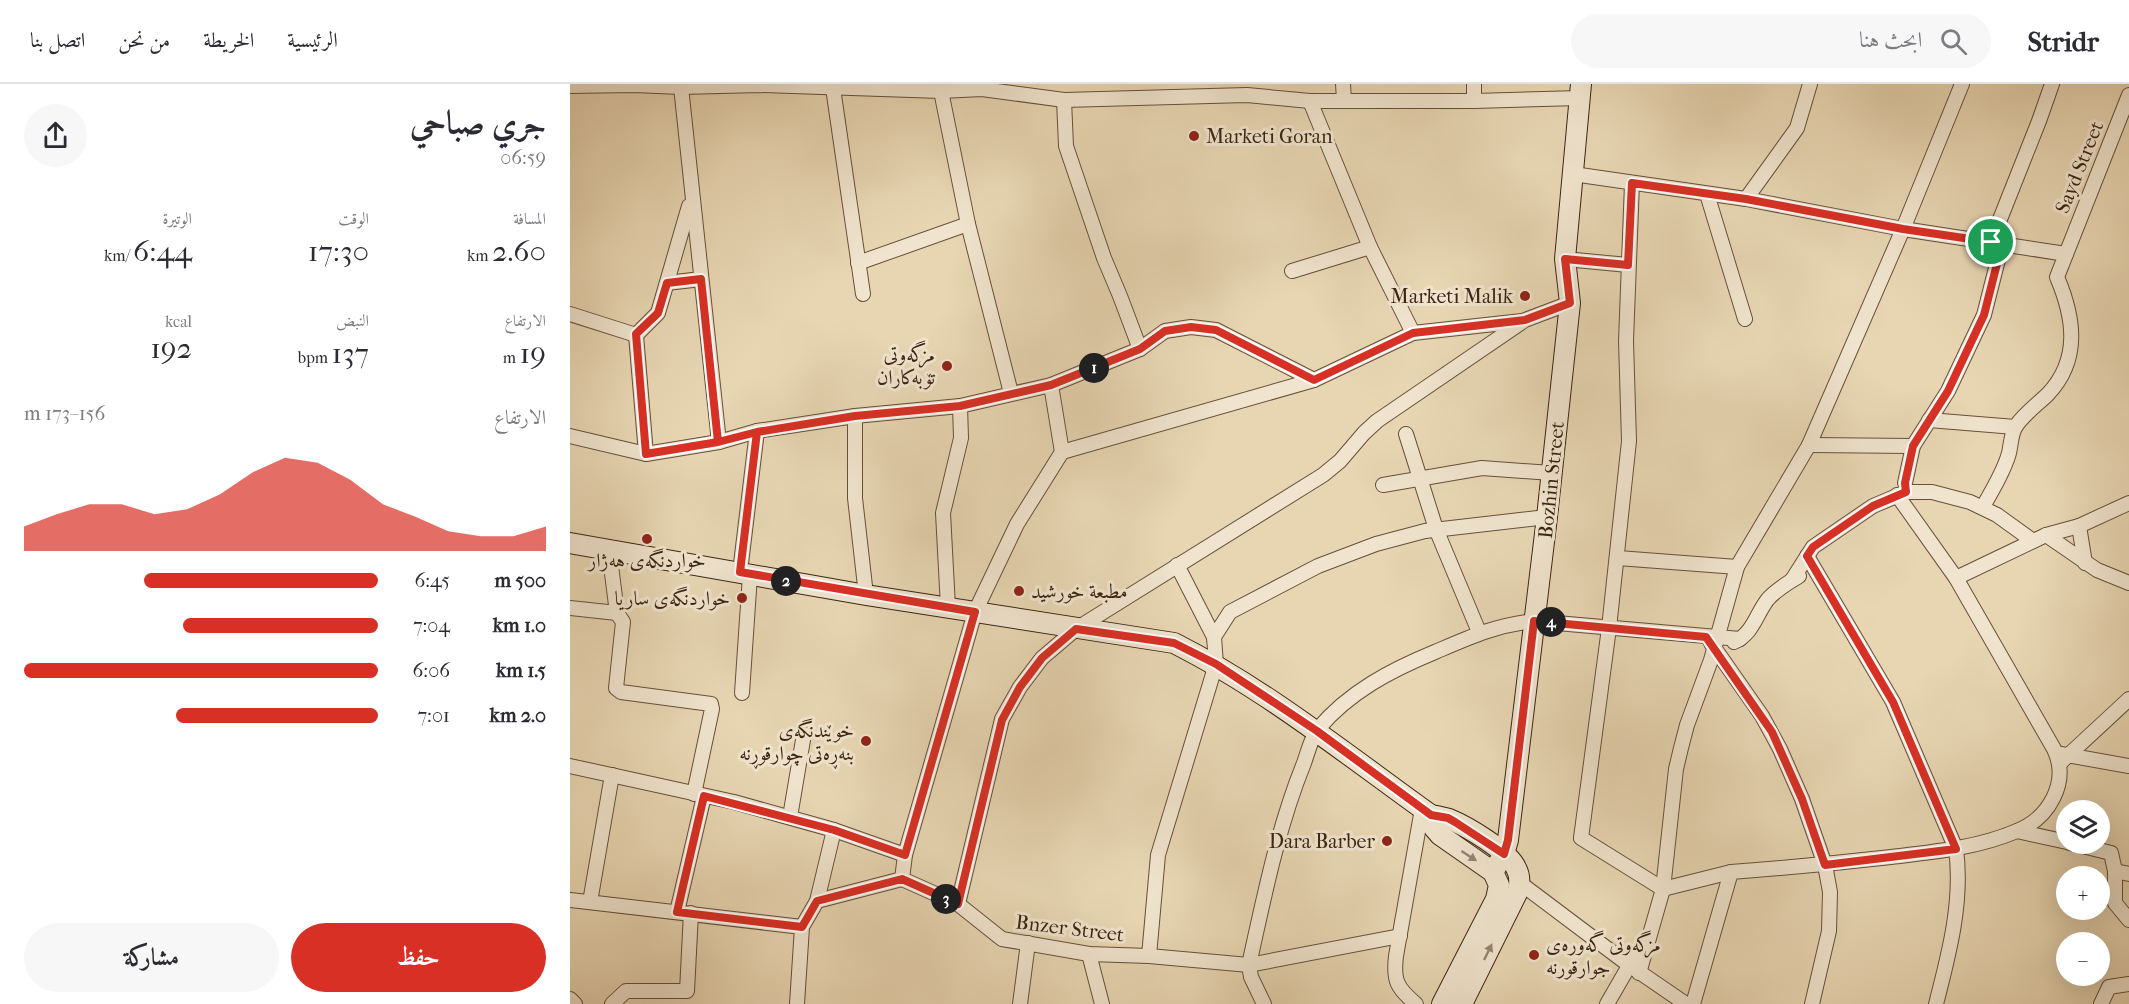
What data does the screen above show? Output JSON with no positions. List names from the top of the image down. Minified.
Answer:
{"streets":{"street":["Sayd Street","Bozhin Street","Bnzer Street"]},"places":["Marketi Goran","Marketi Malik","مزگەوتی تۆبەکاران","خواردنگەی هەژار","مطبعة خورشيد","خواردنگەی ساریا","خوێندنگەی بنەڕەتی چوارقوڕنە","Dara Barber","مزگەوتی گەورەی جوارقورنە"],"page":{"header":"Stridr","search":"ابحث هنا","nav":["الرئيسية","الخريطة","من نحن","اتصل بنا"],"heading":["جري صباحي","06:59"],"stats":[["المسافة","2.60 km"],["الوقت","17:30"],["الوتيرة","6:44 /km"],["الارتفاع","19 m"],["النبض","137 bpm"],["kcal","192"]],"pins":["1","2","4","3"],"chart":["الارتفاع","156–173 m"],"list":[{"name":"500 m","note":"6:45"},{"name":"1.0 km","note":"7:04"},{"name":"1.5 km","note":"6:06"},{"name":"2.0 km","note":"7:01"}],"map_buttons":["+","−"],"buttons":["حفظ","مشاركة"]}}
